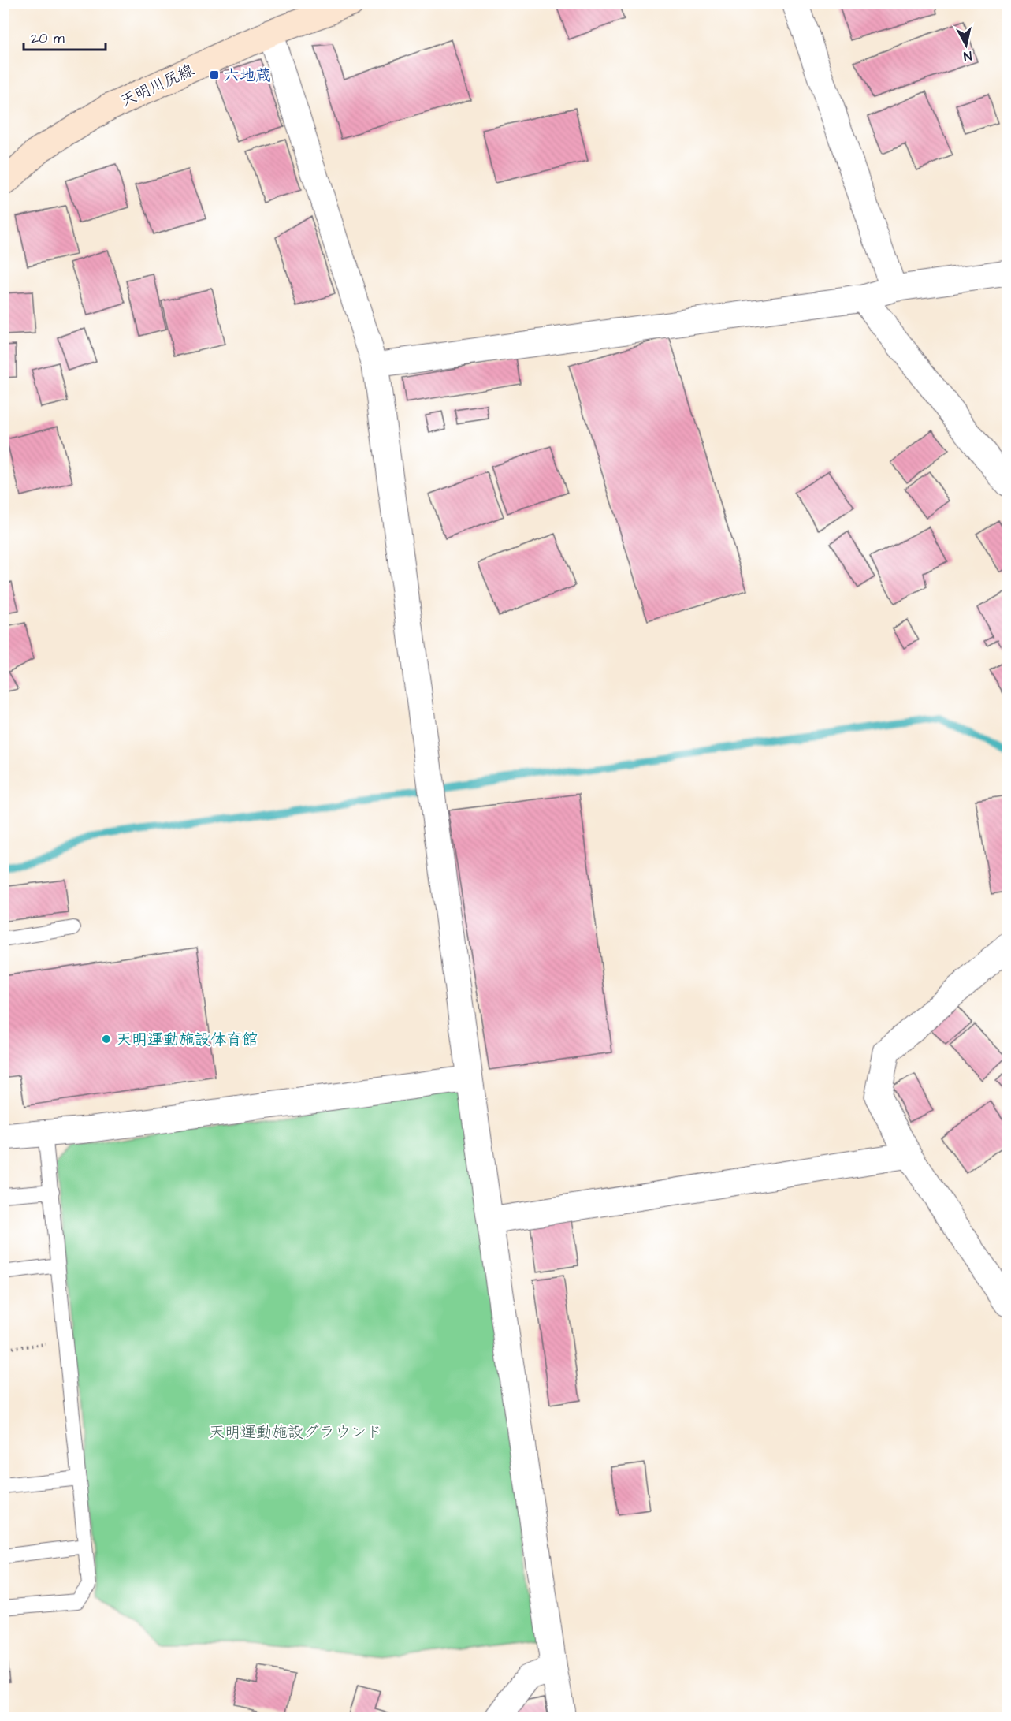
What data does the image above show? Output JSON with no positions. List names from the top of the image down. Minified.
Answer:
{"streets":{"main road":["天明川尻線"]},"parks":["天明運動施設グラウンド"],"places":{"transit":["六地蔵"],"other":["天明運動施設体育館"]},"scale_bar":"20 m","north":"bottom"}
